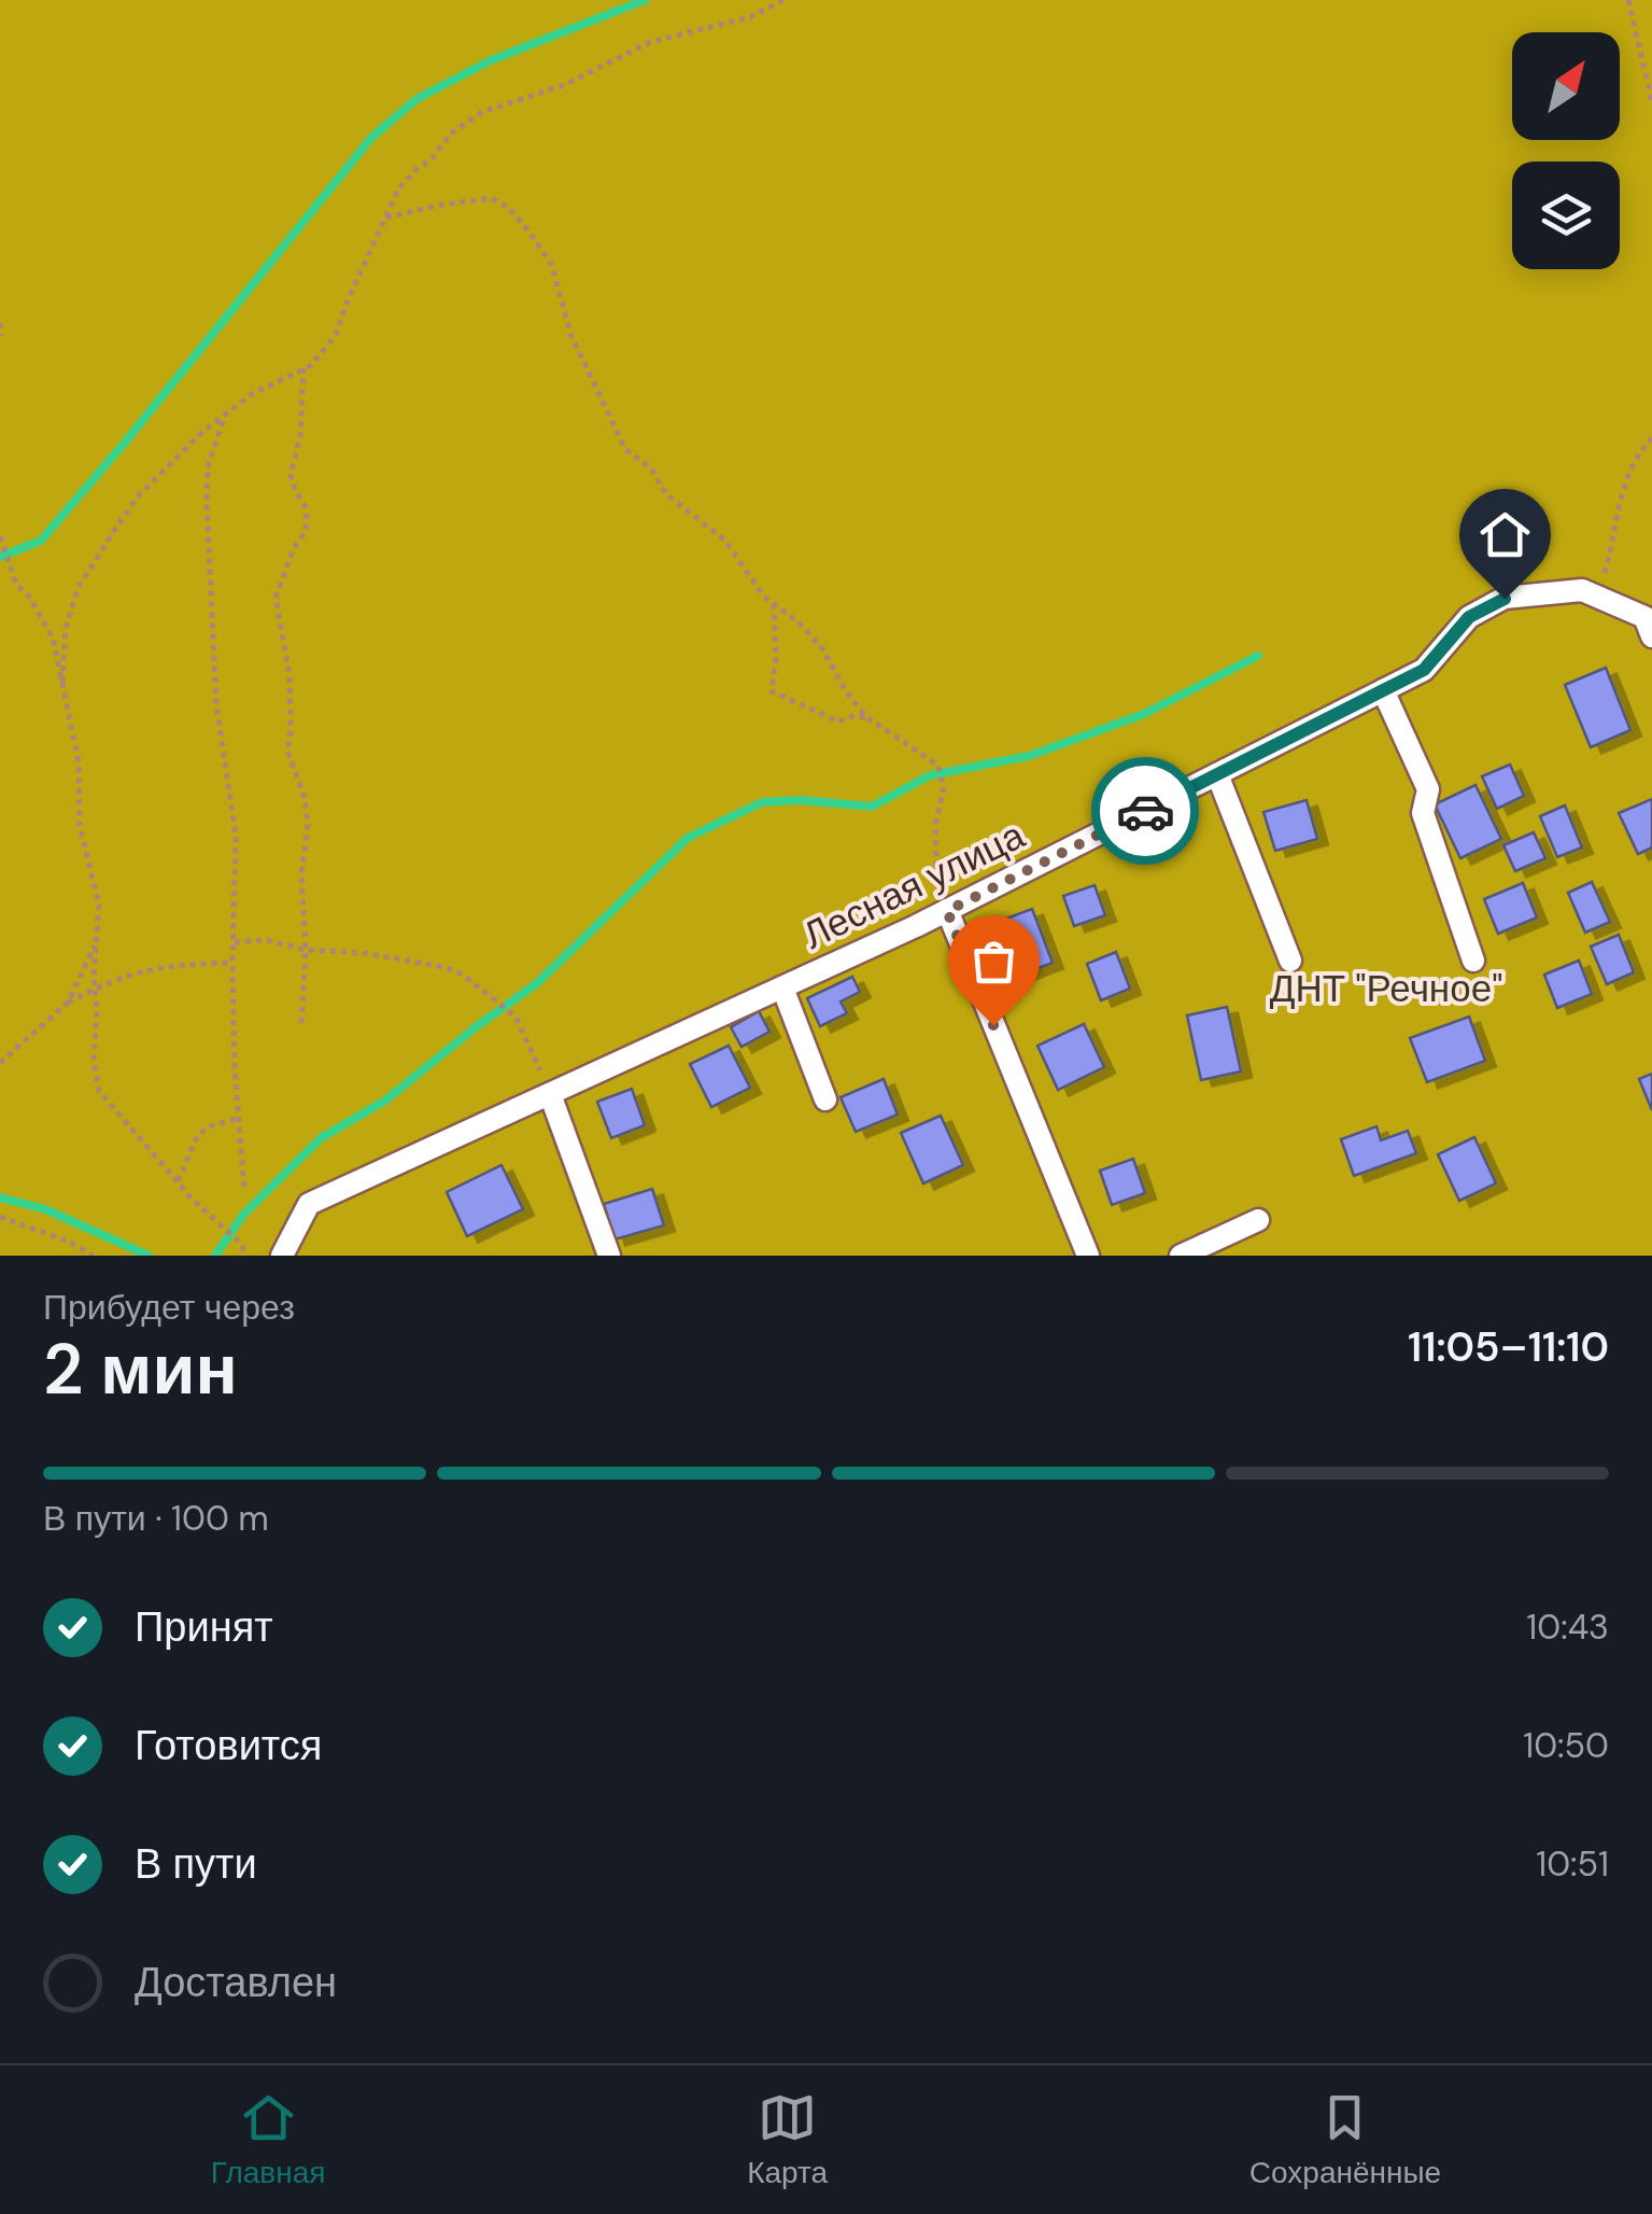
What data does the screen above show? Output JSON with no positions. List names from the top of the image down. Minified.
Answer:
{"streets":{"street":["Лесная улица"]},"parks":["ДНТ \"Речное\""],"north":"top right","page":{"heading":["2 мин","Прибудет через","11:05–11:10"],"bar":"В пути · 100 m","list":[["Принят","10:43"],["Готовится","10:50"],["В пути","10:51"],"Доставлен"],"tabs":["Главная","Карта","Сохранённые"]}}
